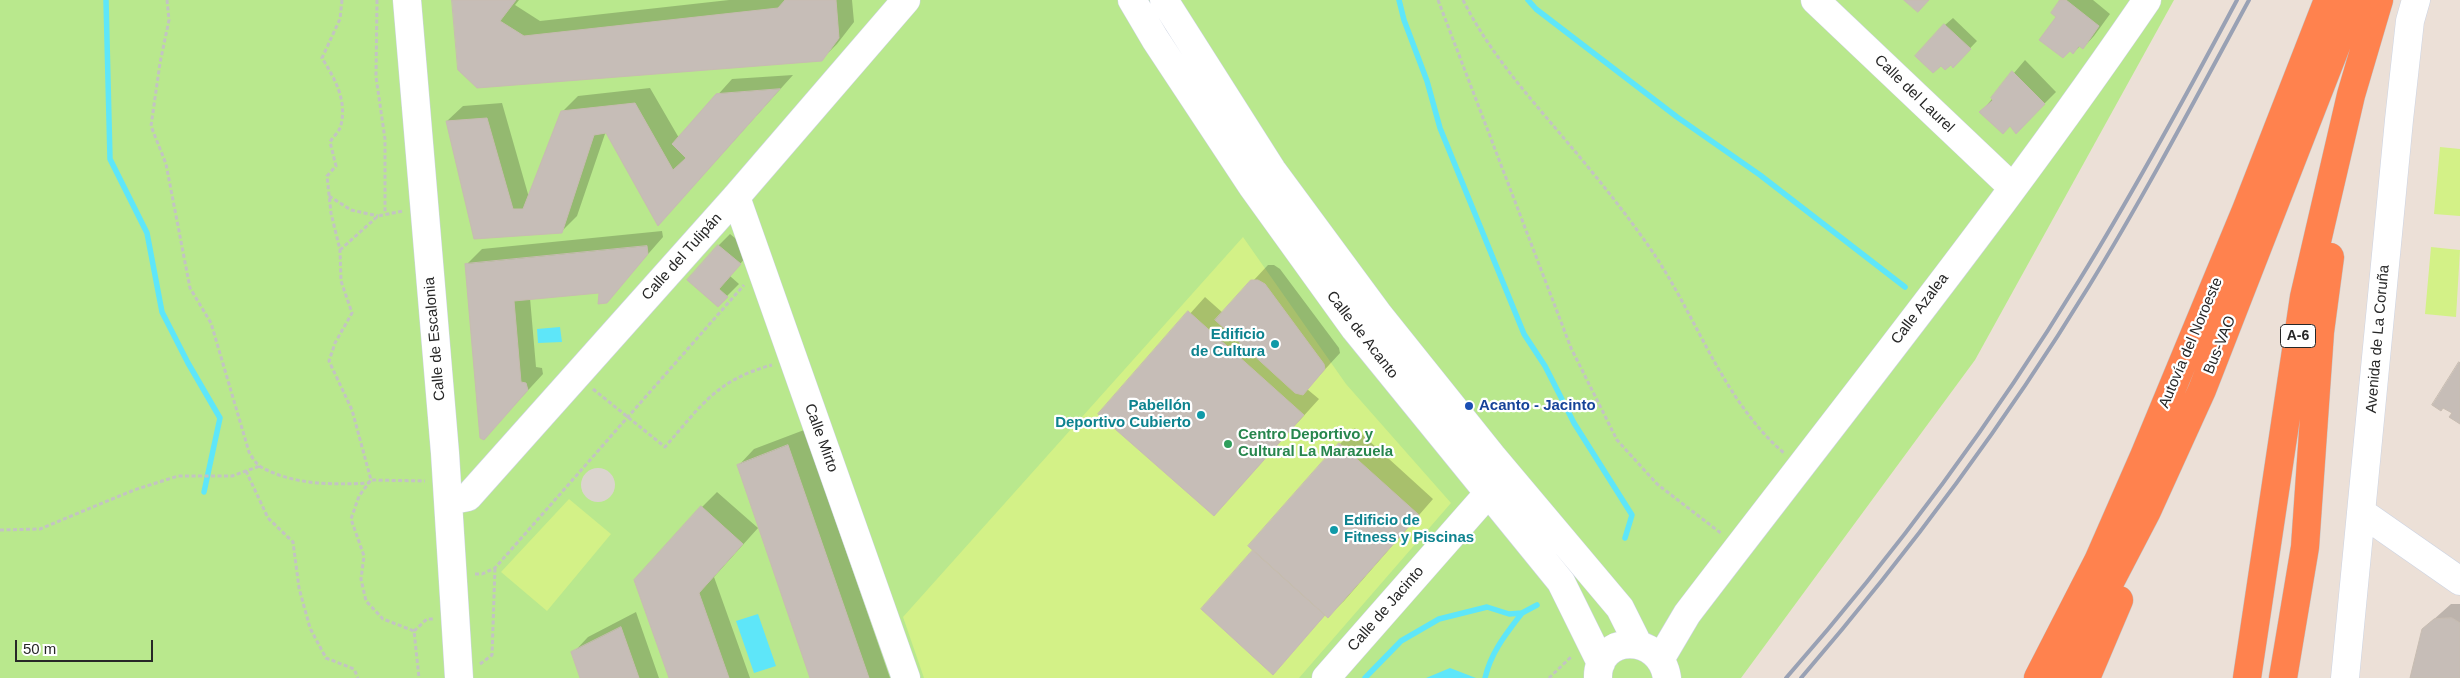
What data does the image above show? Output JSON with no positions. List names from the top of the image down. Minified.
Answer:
{"streets":{"highway":["A-6","Autovía del Noroeste","Bus-VAO"],"street":["Calle del Laurel","Calle del Tulipán","Calle Azalea","Calle de Acanto","Calle de Escalonia","Avenida de La Coruña","Calle Mirto","Calle de Jacinto"]},"crossings":[["Calle del Laurel","Calle Azalea"],["Calle del Tulipán","Calle de Escalonia"],["Calle del Tulipán","Calle Mirto"],["Calle Azalea","Calle de Acanto"],["Calle de Acanto","Calle de Jacinto"]],"places":["Edificio de Cultura","Acanto - Jacinto","Pabellón Deportivo Cubierto","Centro Deportivo y Cultural La Marazuela","Edificio de Fitness y Piscinas"],"scale_bar":"50 m"}
